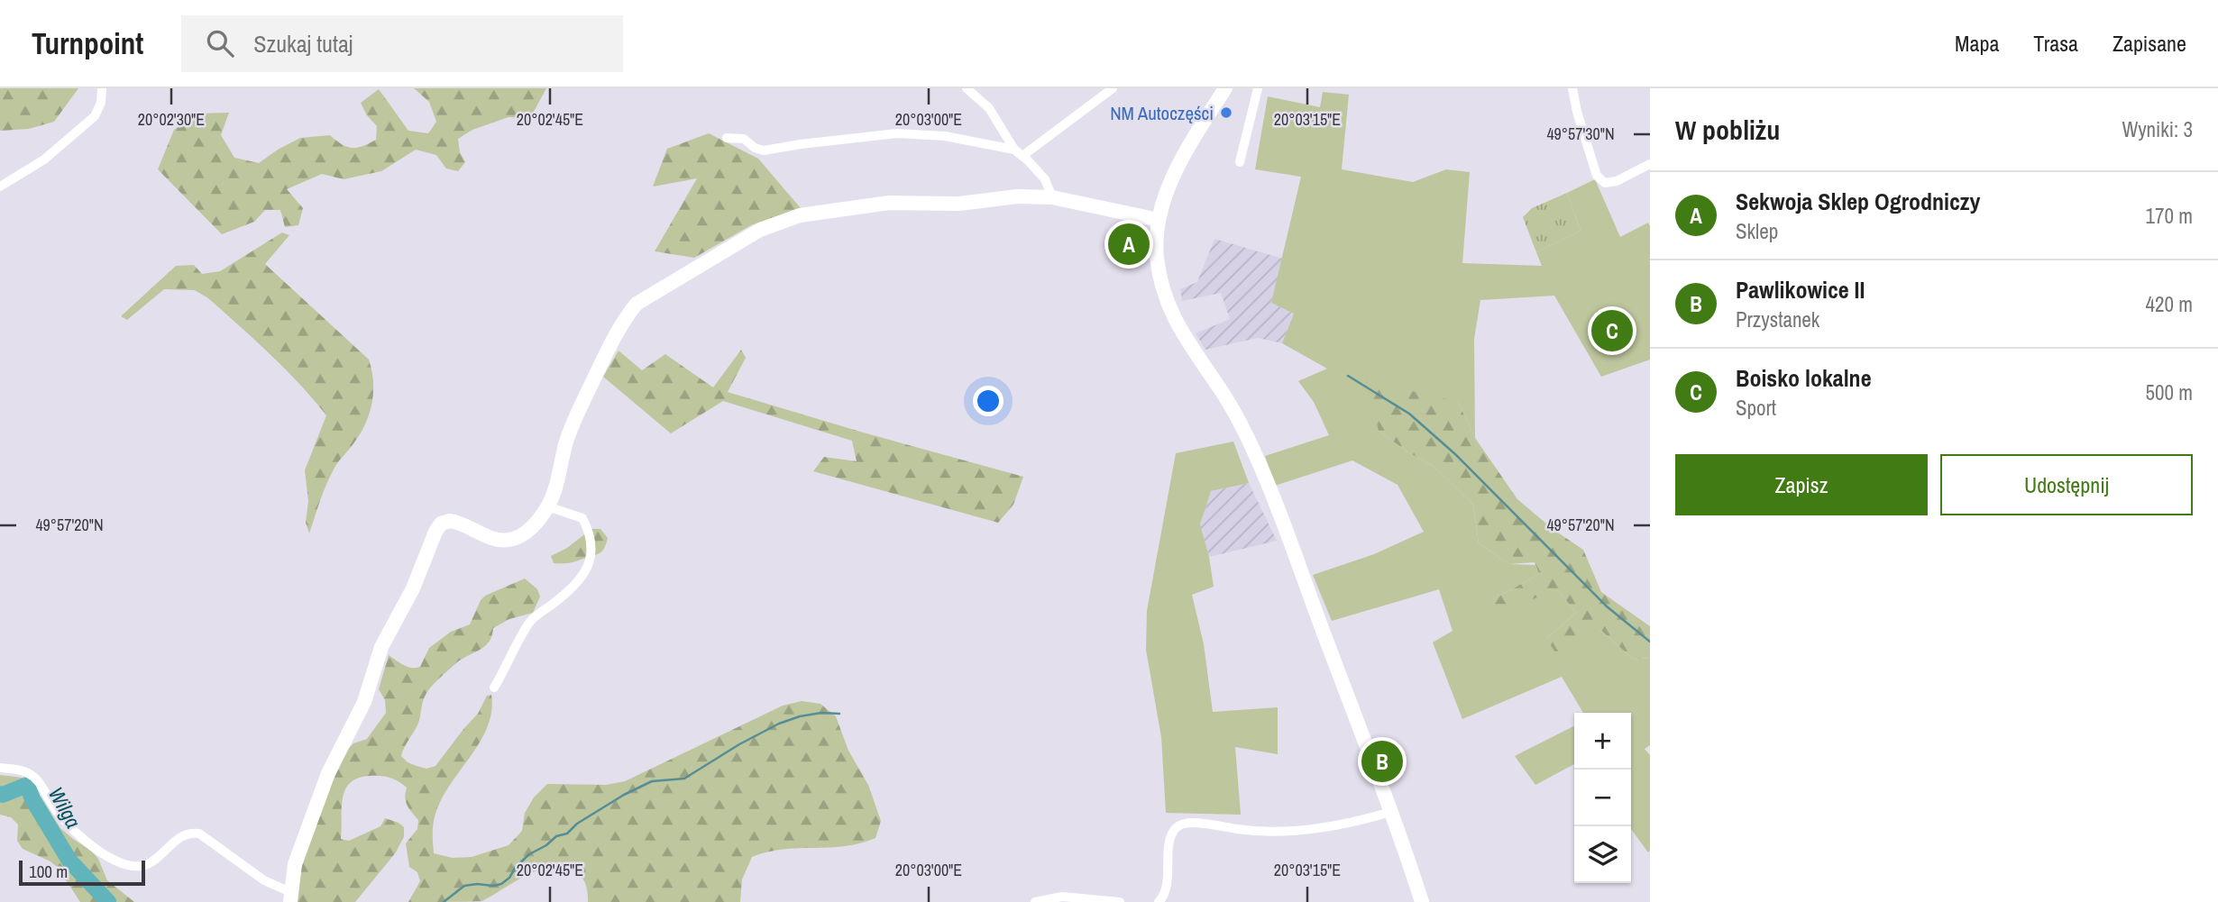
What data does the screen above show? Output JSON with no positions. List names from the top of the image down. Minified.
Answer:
{"water":["Wilga"],"places":["NM Autoczęści"],"scale_bar":"100 m","page":{"header":"Turnpoint","search":"Szukaj tutaj","nav":["Mapa","Trasa","Zapisane"],"heading":["W pobliżu","Wyniki: 3"],"list":[{"mark":"A","name":"Sekwoja Sklep Ogrodniczy","note":"Sklep","value":"170 m"},{"mark":"B","name":"Pawlikowice II","note":"Przystanek","value":"420 m"},{"mark":"C","name":"Boisko lokalne","note":"Sport","value":"500 m"}],"pins":["A","C","B"],"buttons":["Zapisz","Udostępnij"],"map_buttons":["+","−"],"scale":"100 m"},"coordinates":["20°02'30\"E","20°02'45\"E","20°03'00\"E","20°03'15\"E","49°57'30\"N","49°57'20\"N"]}
